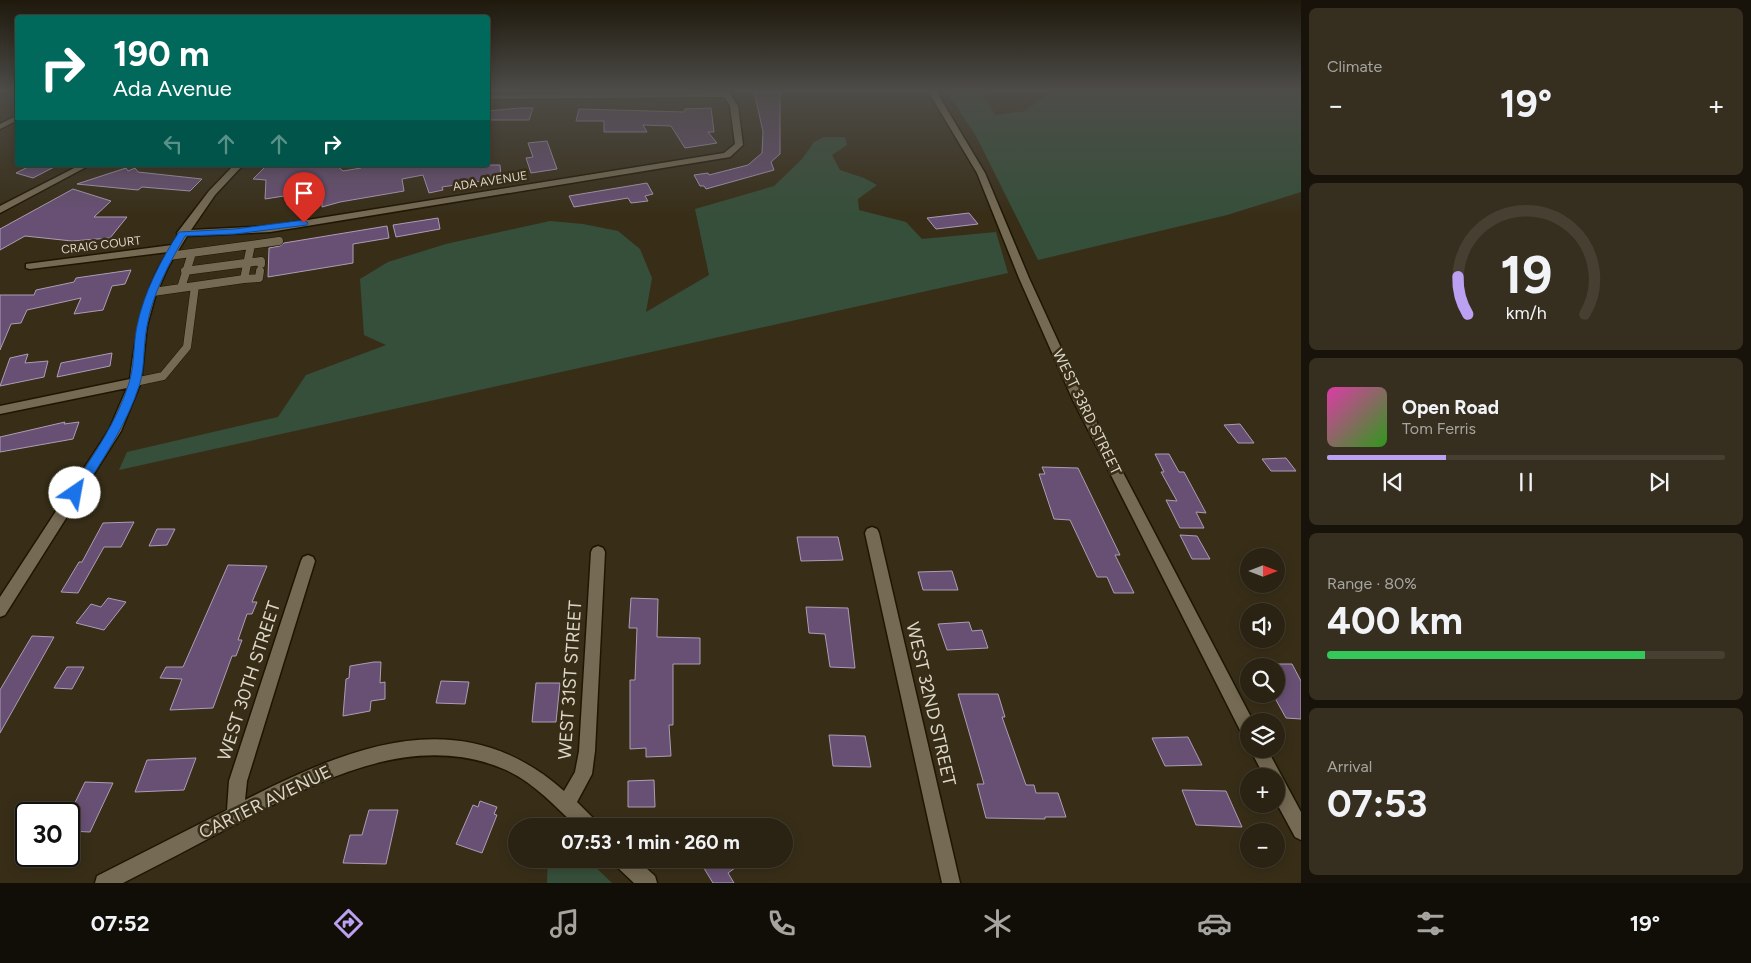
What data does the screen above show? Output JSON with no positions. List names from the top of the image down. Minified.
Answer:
{"streets":{"street":["ADA AVENUE","CRAIG COURT","WEST 33RD STREET","WEST 31ST STREET","WEST 30TH STREET","WEST 32ND STREET","CARTER AVENUE"]},"crossings":[["WEST 31ST STREET","CARTER AVENUE"],["WEST 30TH STREET","CARTER AVENUE"]],"north":"right","page":{"tile":["Climate",["Range · 80%","400 km"],["Arrival","07:53"]],"turn":["190 m","Ada Avenue"],"heat":["−","19°","+"],"song":["Open Road","Tom Ferris"],"map_buttons":["+","−"],"limit":"30","trip":"07:53 · 1 min · 260 m","tabs":["07:52","19°"],"gauge":["19","km/h"]}}
